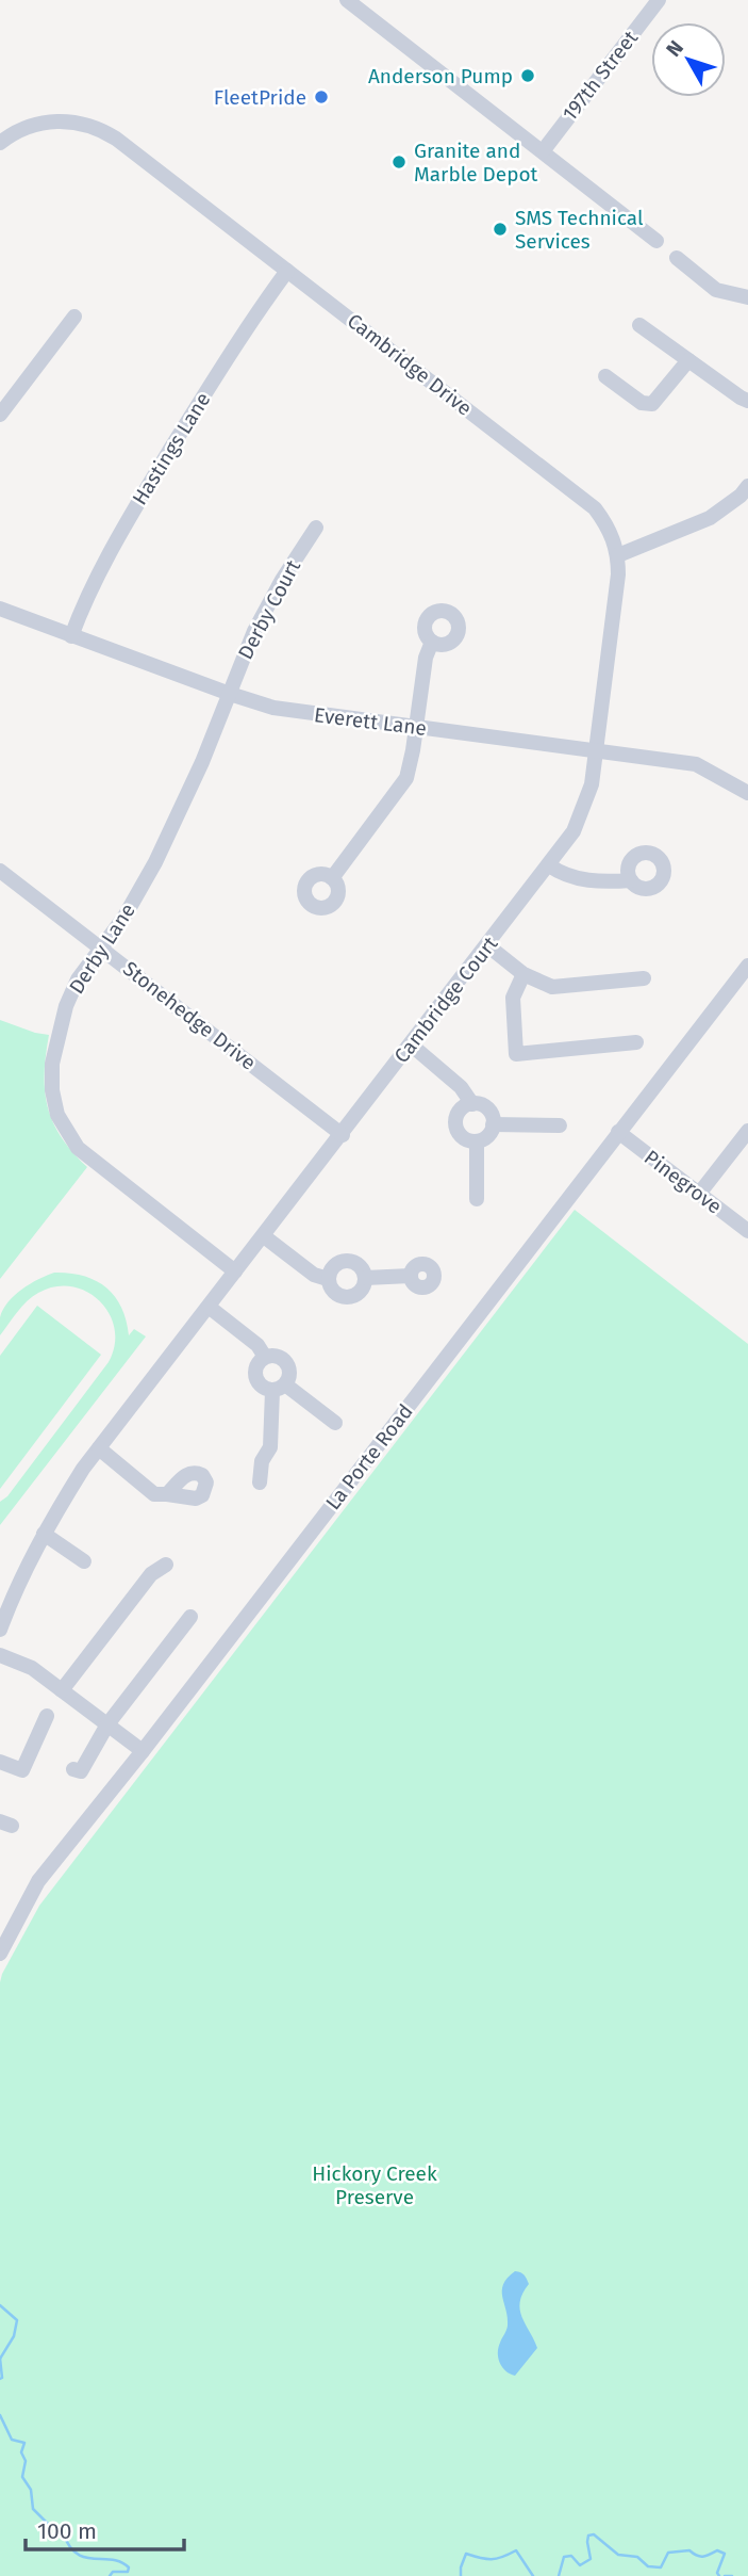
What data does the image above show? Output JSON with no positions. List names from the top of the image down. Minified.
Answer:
{"streets":{"street":["197th Street","Cambridge Drive","Hastings Lane","Derby Court","Everett Lane","Derby Lane","Cambridge Court","Stonehedge Drive","Pinegrove","La Porte Road"]},"crossings":[["Cambridge Drive","Hastings Lane"],["Cambridge Drive","Everett Lane"],["Cambridge Drive","Cambridge Court"],["Hastings Lane","Everett Lane"],["Derby Court","Everett Lane"],["Derby Court","Derby Lane"],["Everett Lane","Derby Lane"],["Everett Lane","Cambridge Court"],["Derby Lane","Cambridge Court"],["Derby Lane","Stonehedge Drive"],["Cambridge Court","Stonehedge Drive"],["Pinegrove","La Porte Road"]],"parks":["Hickory Creek Preserve"],"places":["Anderson Pump","FleetPride","Granite and Marble Depot","SMS Technical Services"],"scale_bar":"100 m","north":"top left"}
